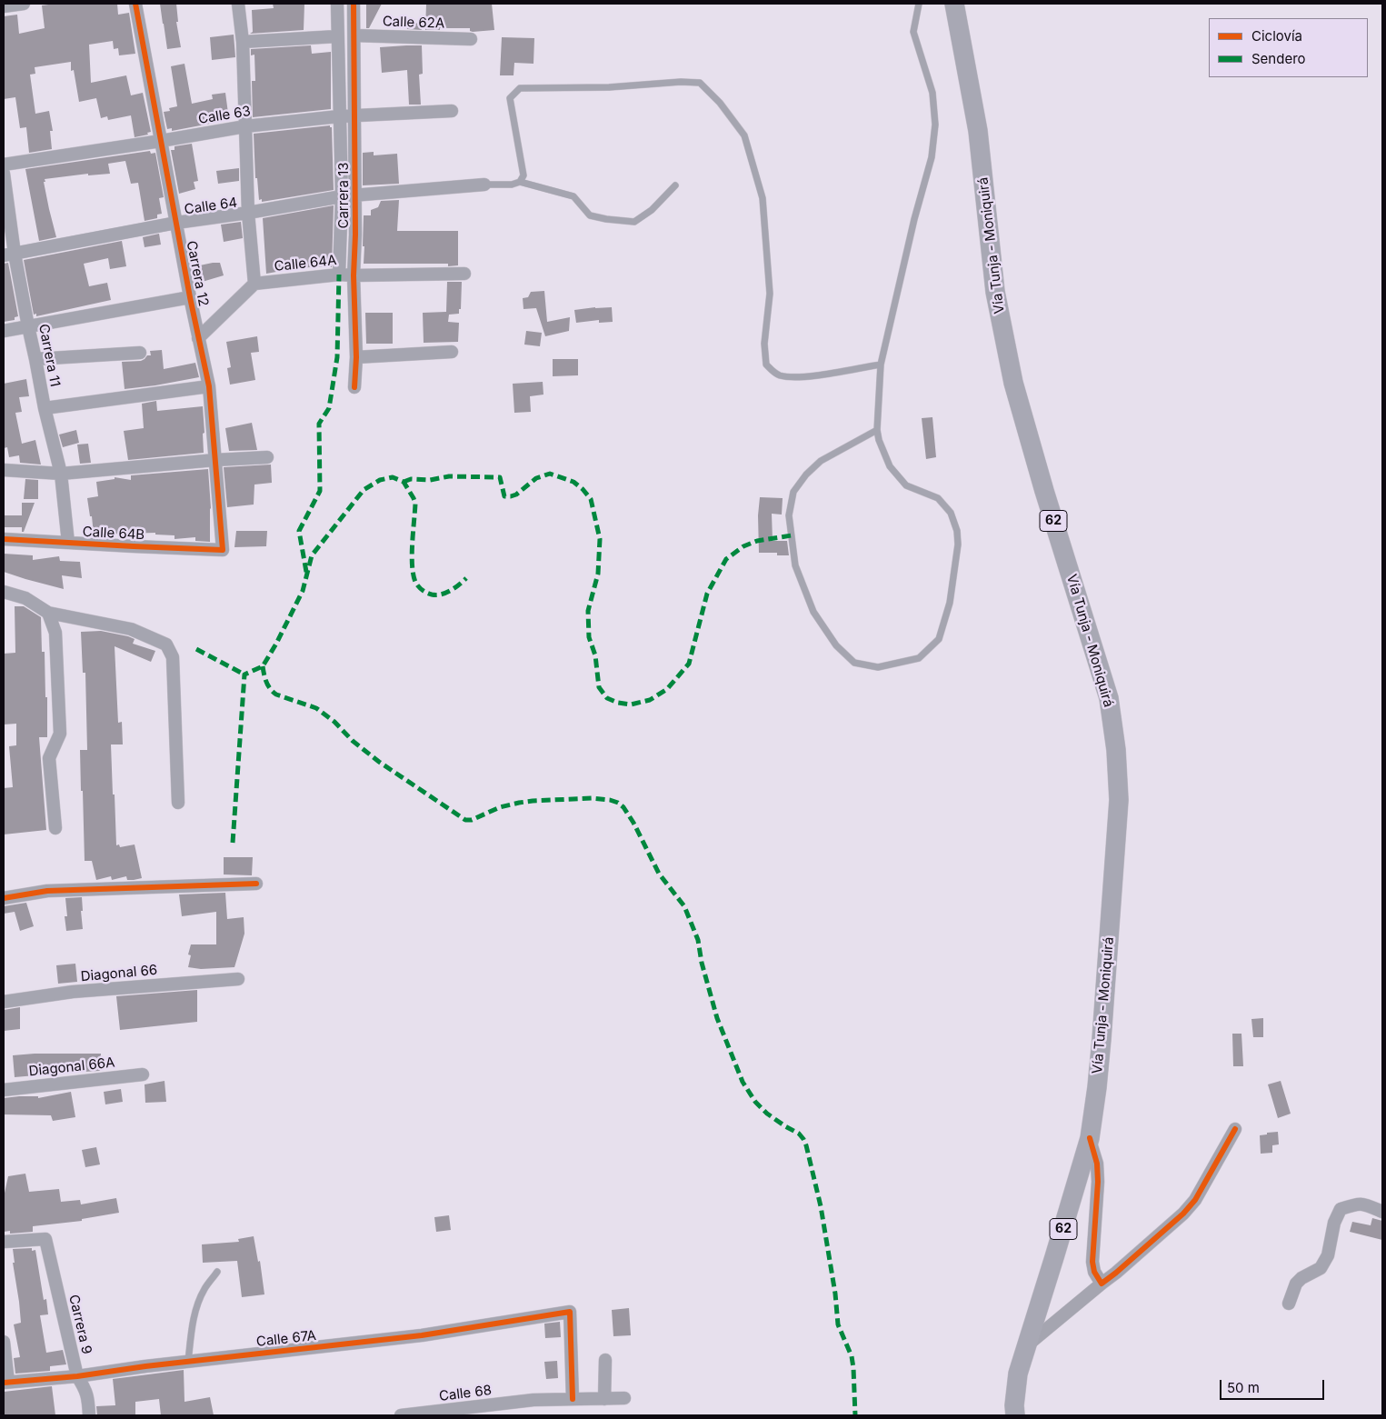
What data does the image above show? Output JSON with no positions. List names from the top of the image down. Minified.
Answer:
{"streets":{"main road":["Vía Tunja - Moniquirá","62"],"street":["Calle 62A","Calle 63","Carrera 13","Calle 64","Calle 64A","Carrera 12","Carrera 11","Calle 64B","Diagonal 66","Diagonal 66A","Carrera 9","Calle 67A","Calle 68"]},"crossings":[["Calle 62A","Carrera 13"],["Calle 63","Carrera 13"],["Calle 63","Carrera 12"],["Carrera 13","Calle 64"],["Carrera 13","Calle 64A"],["Calle 64","Carrera 12"],["Calle 64","Carrera 11"],["Carrera 12","Calle 64B"],["Carrera 11","Calle 64B"],["Carrera 9","Calle 67A"],["Calle 67A","Calle 68"]],"legend":["Ciclovía","Sendero"],"scale_bar":"50 m"}
